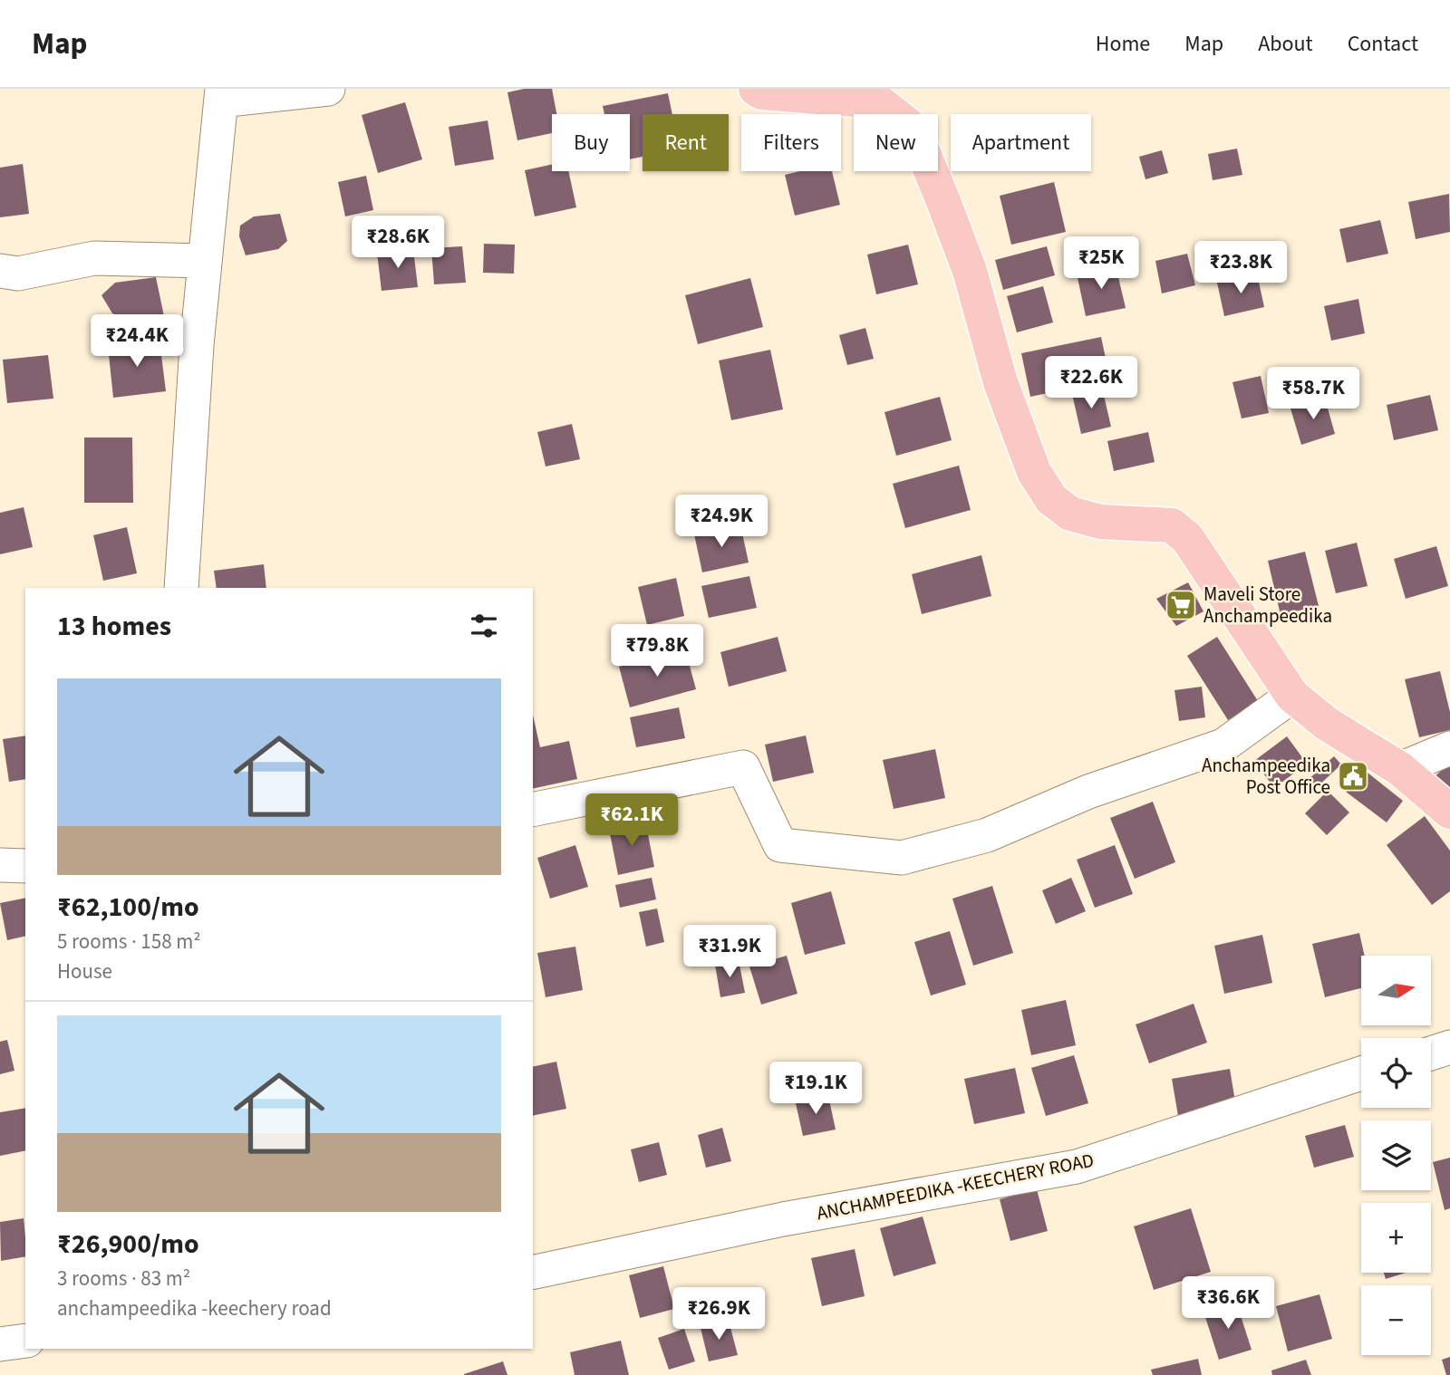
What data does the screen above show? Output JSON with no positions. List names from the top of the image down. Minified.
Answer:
{"streets":{"street":["ANCHAMPEEDIKA -KEECHERY ROAD"]},"places":{"supermarket":["Maveli Store Anchampeedika"],"public building":["Anchampeedika Post Office"]},"north":"right","page":{"header":"Map","nav":["Home","Map","About","Contact"],"chip":["Buy","Rent","Filters","New","Apartment"],"price":["₹28.6K","₹25K","₹23.8K","₹24.4K","₹22.6K","₹58.7K","₹24.9K","₹79.8K","₹62.1K","₹31.9K","₹19.1K","₹36.6K","₹26.9K"],"heading":"13 homes","list":[{"name":"₹62,100/mo","note":"5 rooms · 158 m² · House"},{"name":"₹26,900/mo","note":"3 rooms · 83 m² · anchampeedika -keechery road"}],"map_buttons":["+","−"]}}
